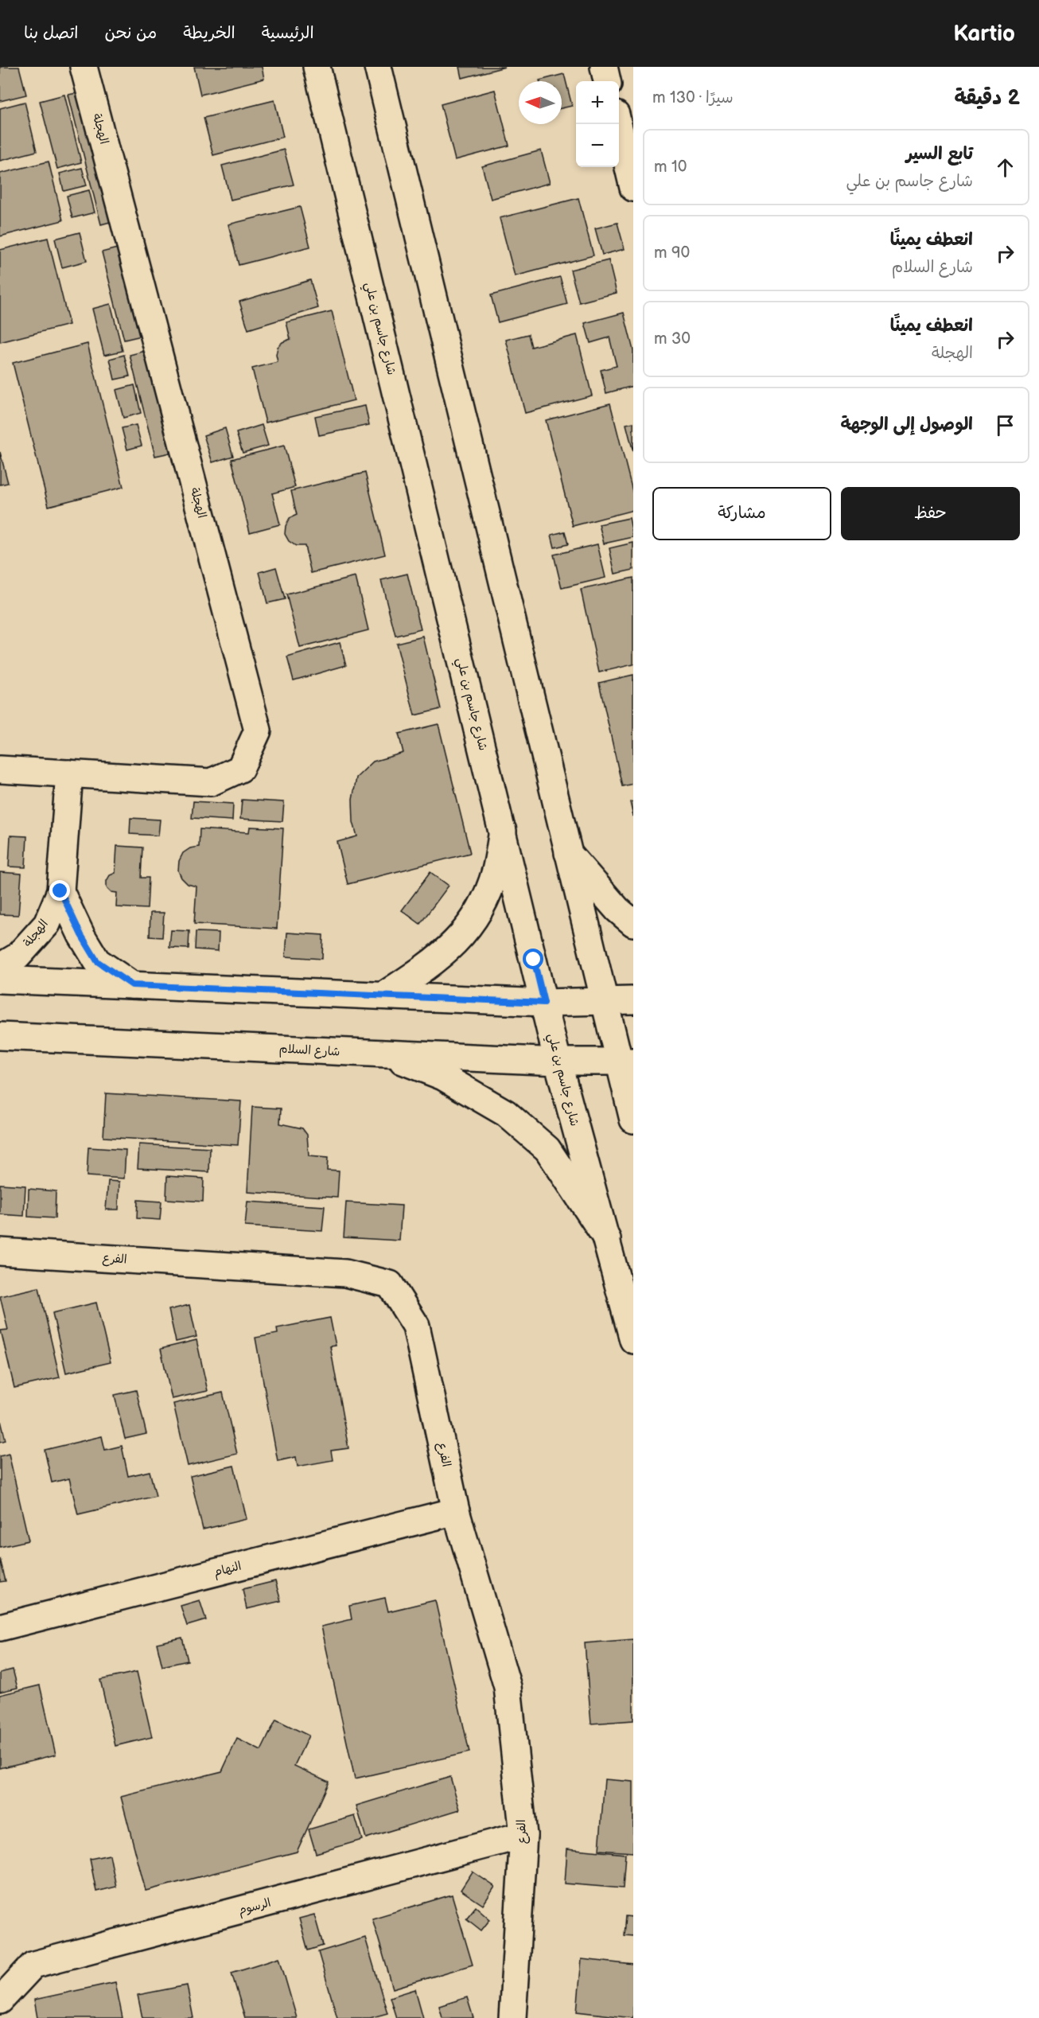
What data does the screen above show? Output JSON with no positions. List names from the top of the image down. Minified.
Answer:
{"streets":{"street":["الهجلة","شارع جاسم بن علي","شارع السلام","الفرع","النهام","الرسوم"]},"crossings":[["شارع جاسم بن علي","شارع السلام"],["الفرع","النهام"],["الفرع","الرسوم"]],"north":"left","page":{"header":"Kartio","nav":["الرئيسية","الخريطة","من نحن","اتصل بنا"],"heading":["2 دقيقة","سيرًا · 130 m"],"map_buttons":["+","−"],"list":[["تابع السير","شارع جاسم بن علي","10 m"],["انعطف يمينًا","شارع السلام","90 m"],["انعطف يمينًا","الهجلة","30 m"],"الوصول إلى الوجهة"],"buttons":["حفظ","مشاركة"]}}
